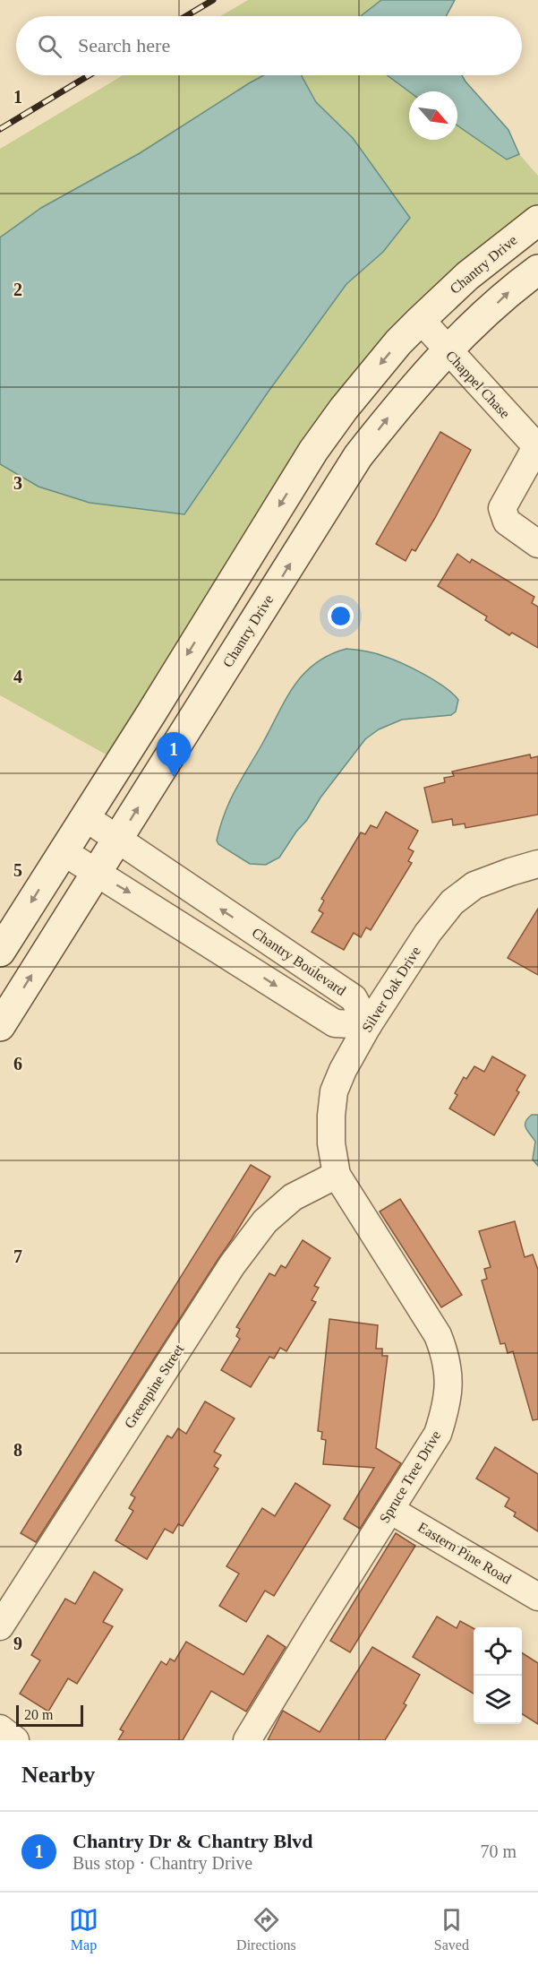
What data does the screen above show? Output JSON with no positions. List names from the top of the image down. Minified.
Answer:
{"streets":{"street":["Chantry Drive","Chappel Chase","Chantry Boulevard","Silver Oak Drive","Greenpine Street","Spruce Tree Drive","Eastern Pine Road"]},"crossings":[["Chantry Drive","Chappel Chase"],["Chantry Drive","Chantry Boulevard"],["Chantry Boulevard","Silver Oak Drive"],["Silver Oak Drive","Greenpine Street"],["Silver Oak Drive","Spruce Tree Drive"],["Greenpine Street","Spruce Tree Drive"],["Spruce Tree Drive","Eastern Pine Road"]],"scale_bar":"20 m","north":"bottom right","page":{"search":"Search here","pins":"1","scale":"20 m","heading":"Nearby","list":[{"mark":"1","name":"Chantry Dr & Chantry Blvd","note":"Bus stop · Chantry Drive","value":"70 m"}],"nav":["Map","Directions","Saved"]},"grid":{"rows":["1","2","3","4","5","6","7","8","9"]}}
